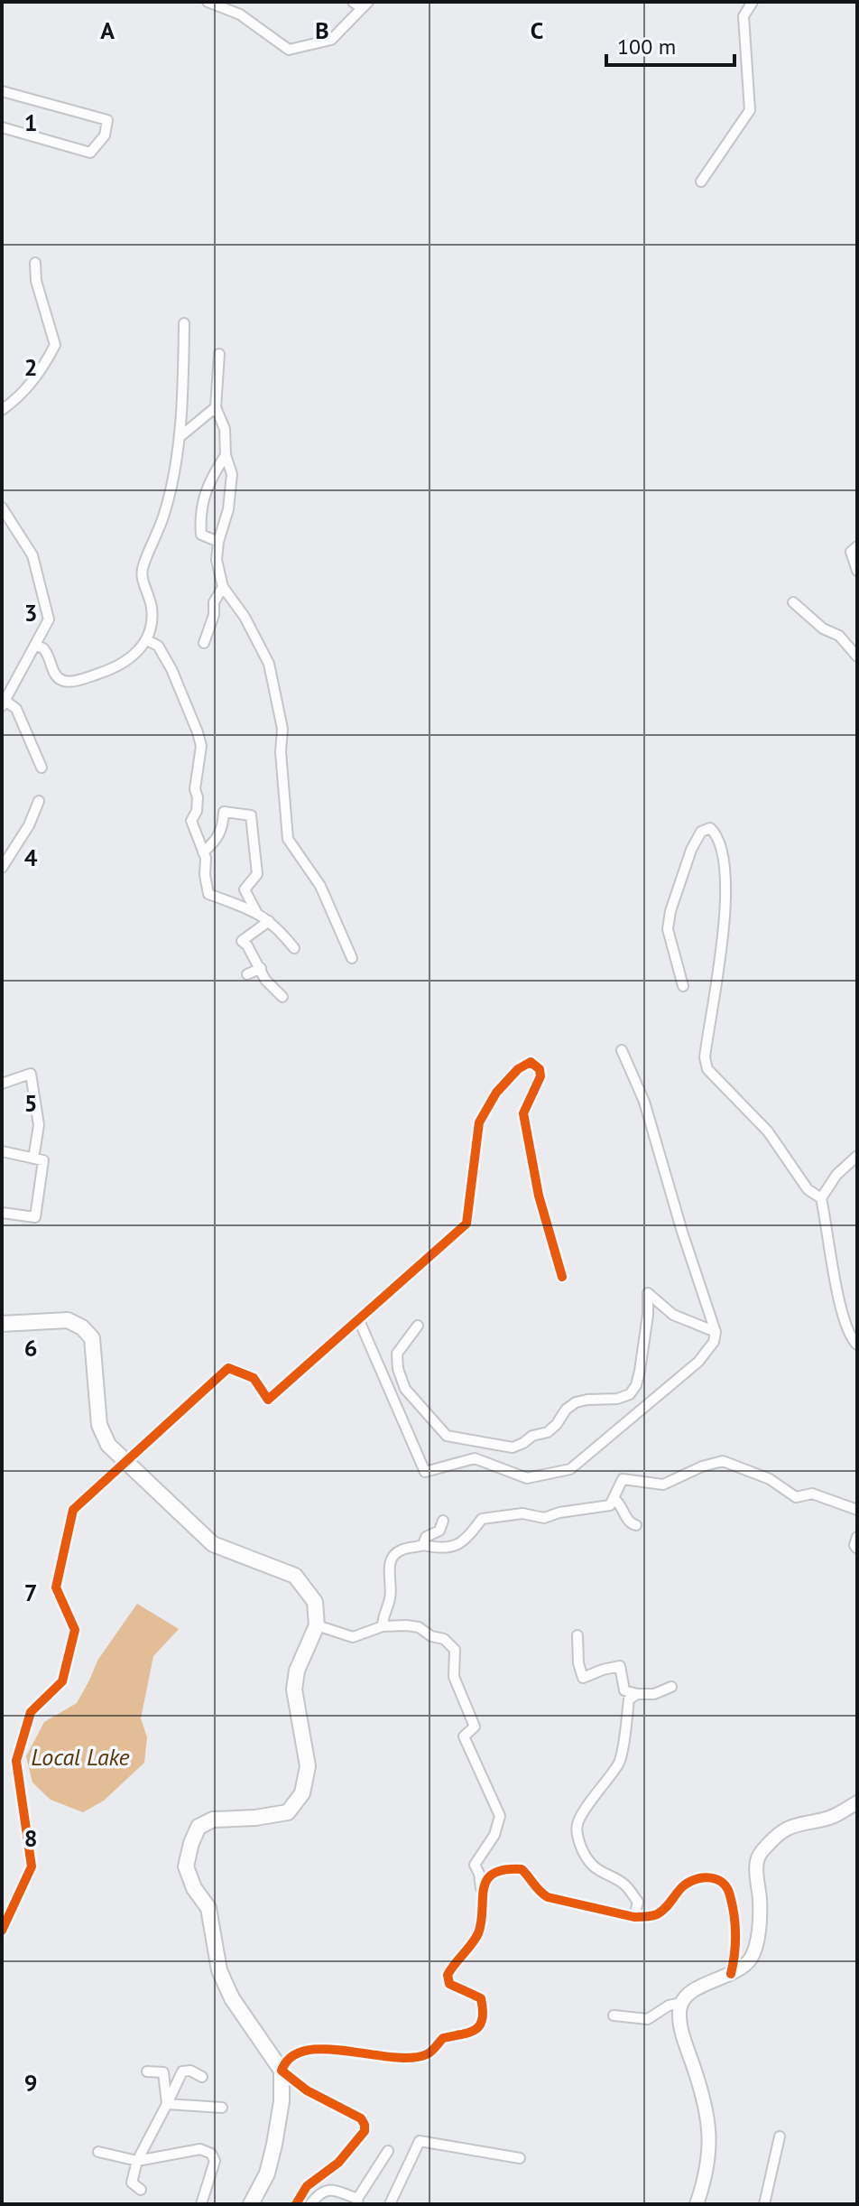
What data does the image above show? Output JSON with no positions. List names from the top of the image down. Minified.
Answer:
{"water":["Local Lake"],"scale_bar":"100 m","grid":{"columns":["A","B","C"],"rows":["1","2","3","4","5","6","7","8","9"]}}
